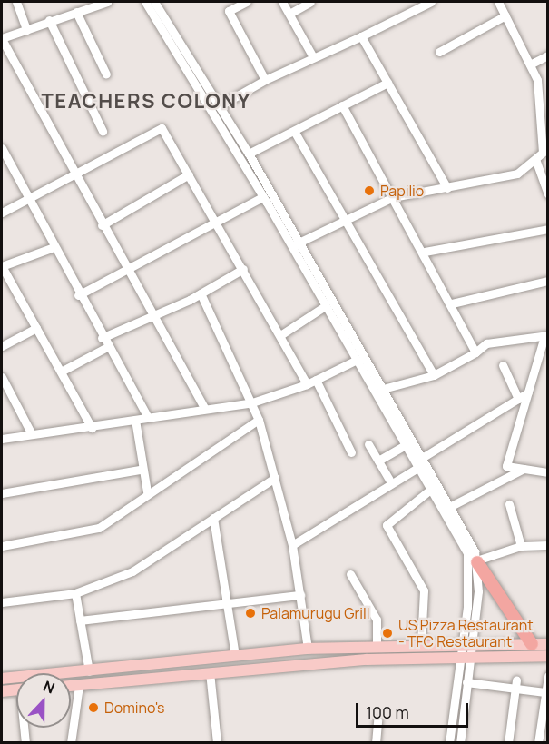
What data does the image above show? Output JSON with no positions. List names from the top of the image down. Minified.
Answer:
{"districts":["TEACHERS COLONY"],"places":["Papilio","Palamurugu Grill","US Pizza Restaurant - TFC Restaurant","Domino's"],"scale_bar":"100 m","north":"top"}
